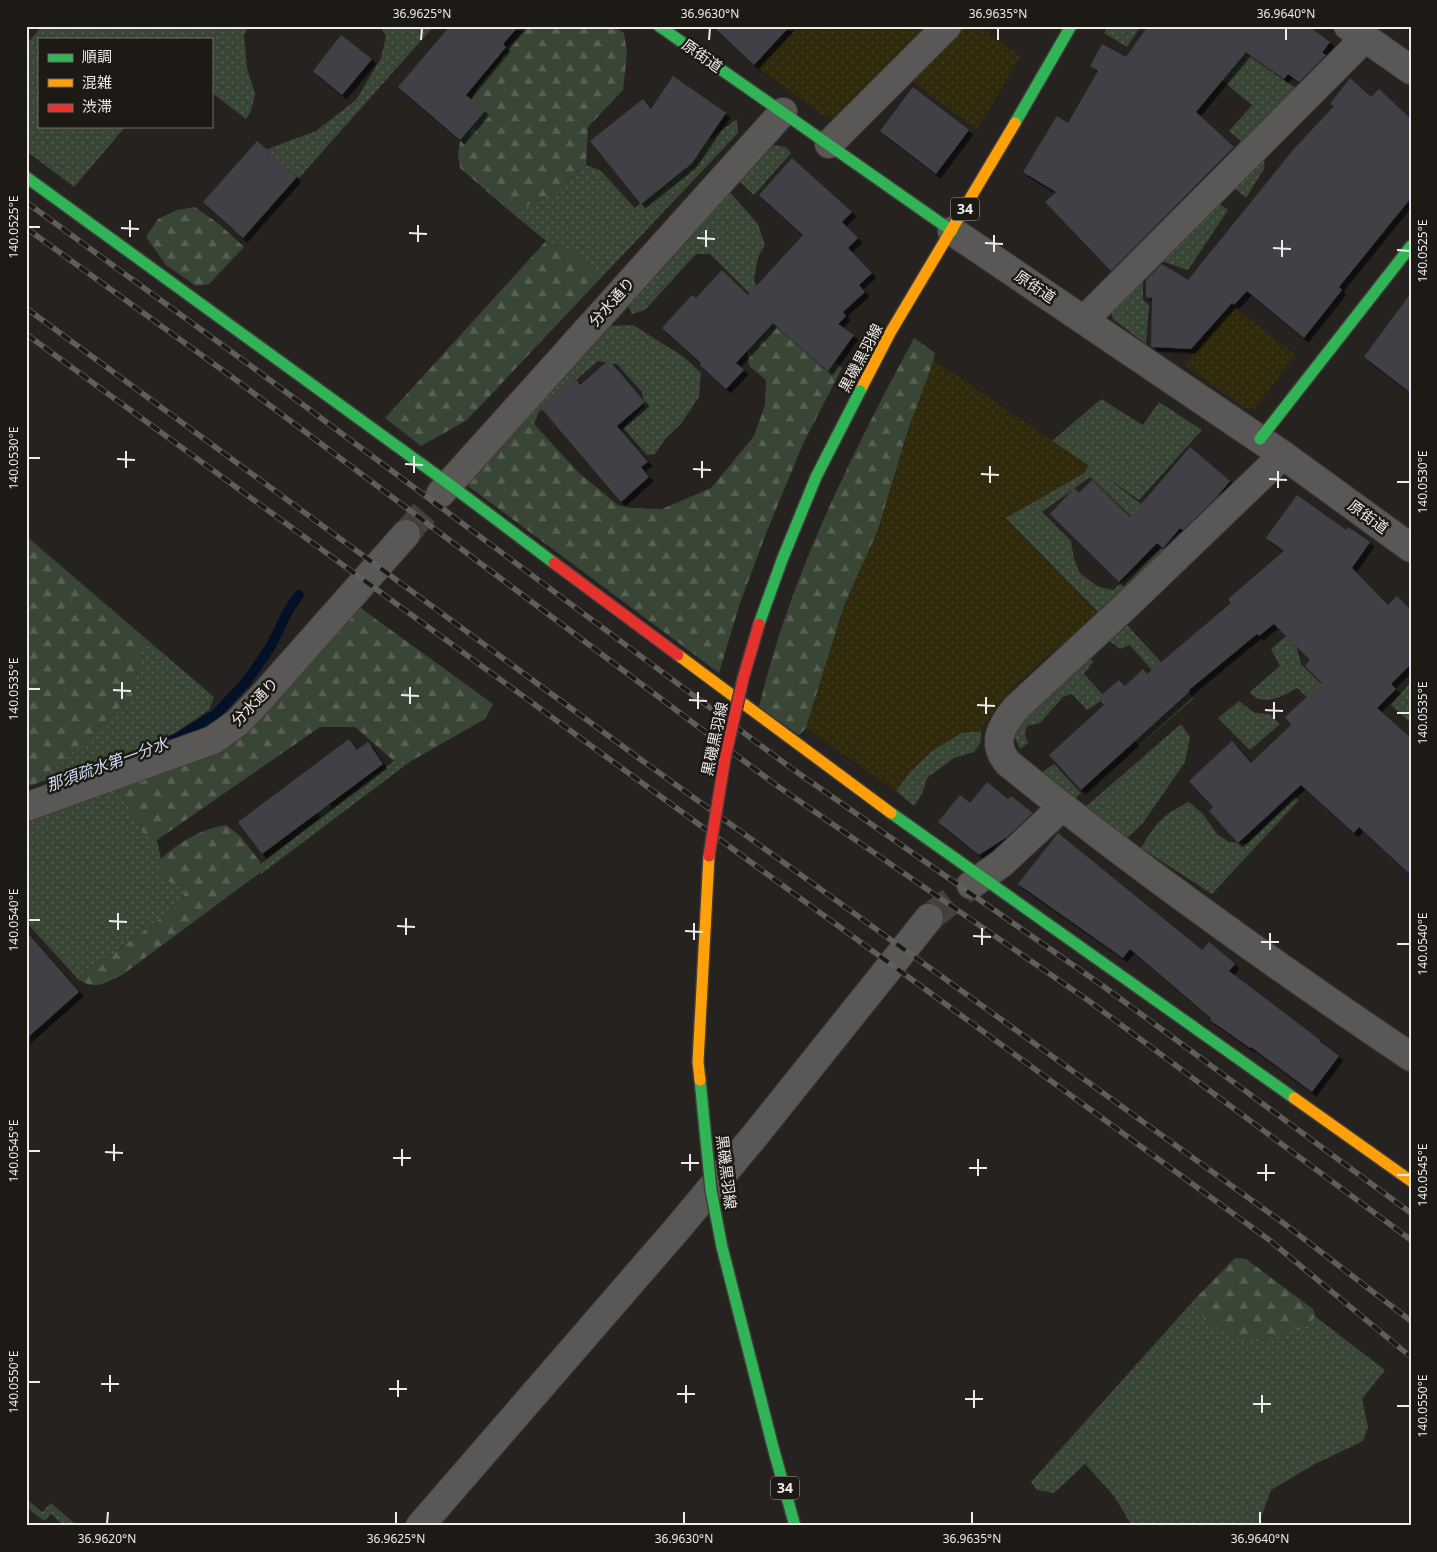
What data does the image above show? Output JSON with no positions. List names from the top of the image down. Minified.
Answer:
{"streets":{"street":["原街道","34","分水通り","黒磯黒羽線"]},"crossings":[["原街道","分水通り"],["原街道","黒磯黒羽線"]],"water":["那須疏水第一分水"],"legend":["順調","混雑","渋滞"],"coordinates":["36.9625°N","36.9630°N","36.9635°N","36.9640°N","140.0525°E","140.0530°E","140.0535°E","140.0540°E","140.0545°E","140.0550°E","36.9620°N"]}
